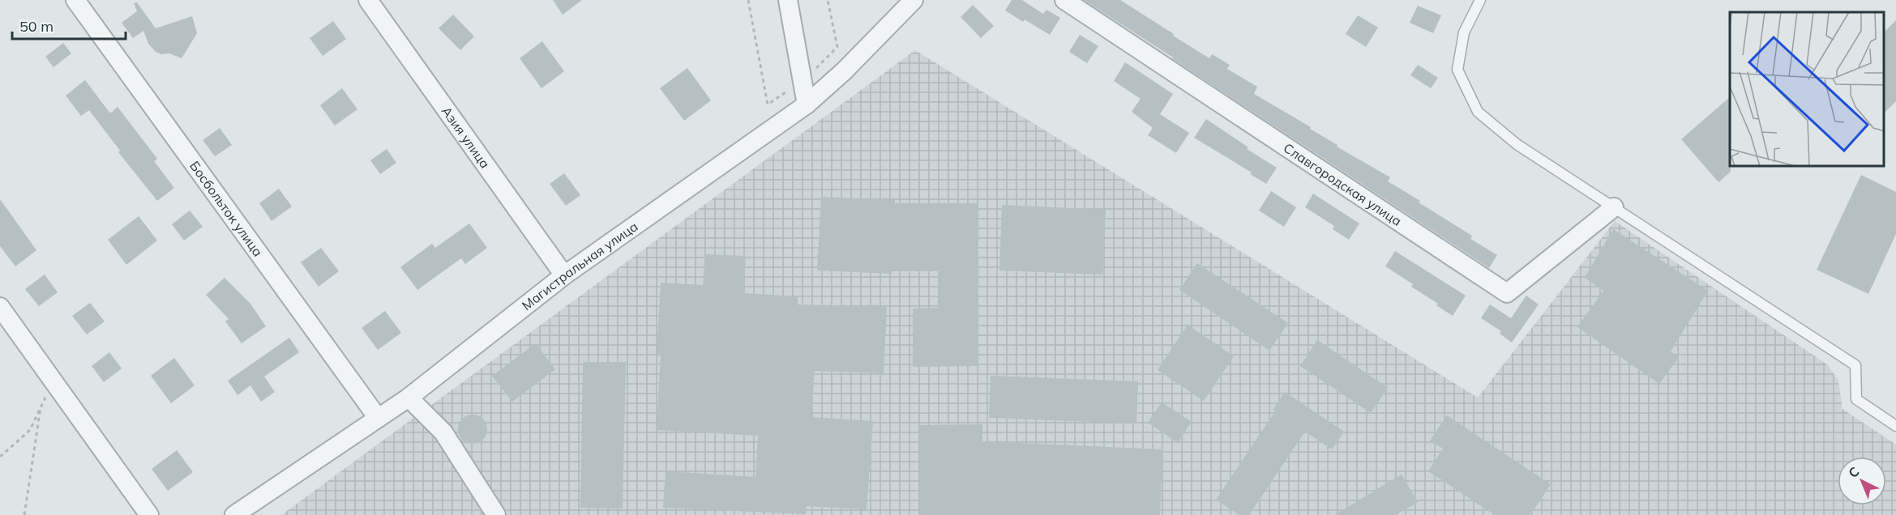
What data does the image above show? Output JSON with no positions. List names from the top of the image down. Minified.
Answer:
{"streets":{"street":["Азия улица","Славгородская улица","Босбольток улица","Магистральная улица"]},"crossings":[["Азия улица","Магистральная улица"],["Босбольток улица","Магистральная улица"]],"scale_bar":"50 m","north":"top left"}
